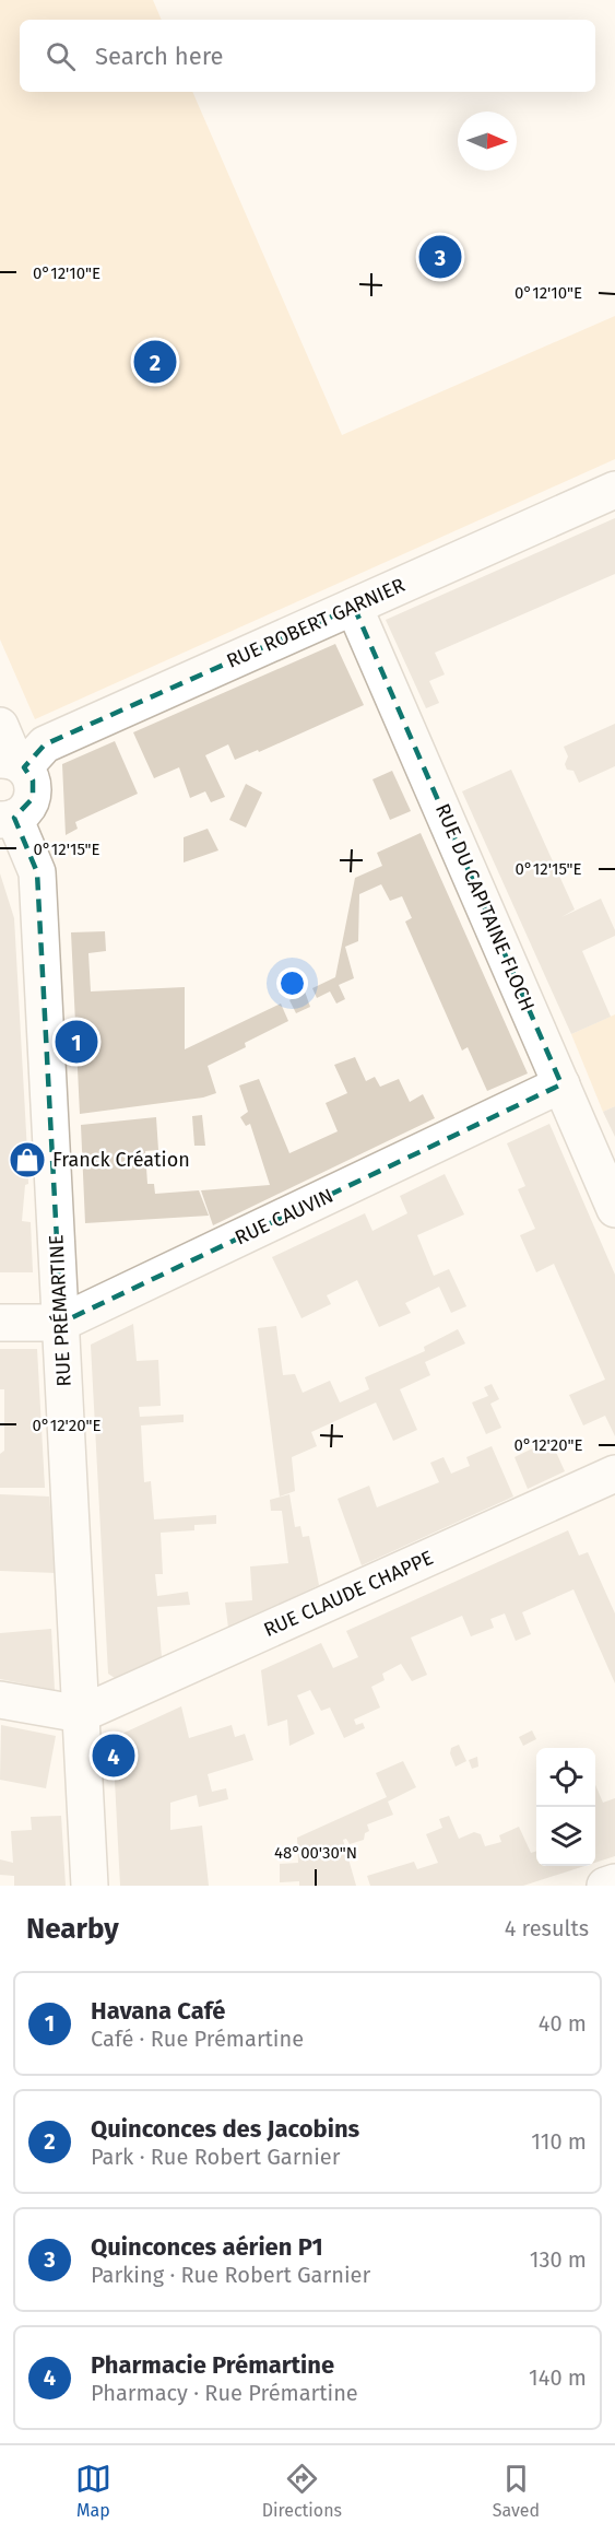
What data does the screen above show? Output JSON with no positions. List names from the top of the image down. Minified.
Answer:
{"streets":{"street":["RUE ROBERT GARNIER","RUE DU CAPITAINE FLOCH","RUE CAUVIN","RUE PRÉMARTINE","RUE CLAUDE CHAPPE"]},"crossings":[["RUE ROBERT GARNIER","RUE DU CAPITAINE FLOCH"],["RUE DU CAPITAINE FLOCH","RUE CAUVIN"],["RUE CAUVIN","RUE PRÉMARTINE"],["RUE PRÉMARTINE","RUE CLAUDE CHAPPE"]],"places":{"shop":["Franck Création"]},"north":"right","page":{"search":"Search here","pins":["3","2","1","4"],"heading":["Nearby","4 results"],"list":[{"mark":"1","name":"Havana Café","note":"Café · Rue Prémartine","value":"40 m"},{"mark":"2","name":"Quinconces des Jacobins","note":"Park · Rue Robert Garnier","value":"110 m"},{"mark":"3","name":"Quinconces aérien P1","note":"Parking · Rue Robert Garnier","value":"130 m"},{"mark":"4","name":"Pharmacie Prémartine","note":"Pharmacy · Rue Prémartine","value":"140 m"}],"nav":["Map","Directions","Saved"]},"coordinates":["0°12'10\"E","0°12'15\"E","0°12'20\"E","48°00'30\"N"]}
